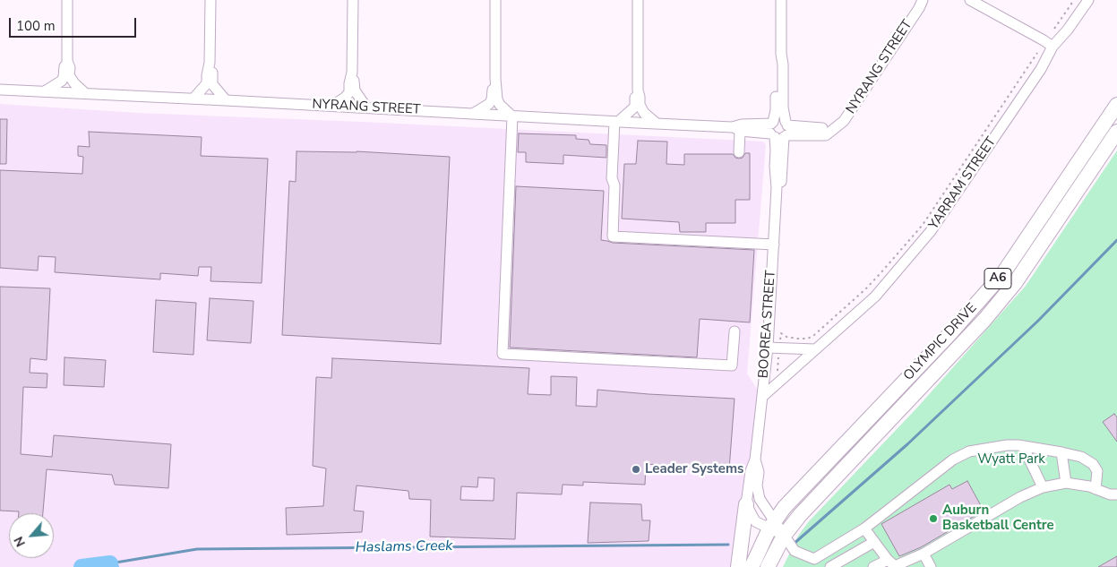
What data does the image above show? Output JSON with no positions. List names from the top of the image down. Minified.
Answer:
{"streets":{"highway":["A6","OLYMPIC DRIVE"],"street":["NYRANG STREET","YARRAM STREET","BOOREA STREET"]},"crossings":[["NYRANG STREET","BOOREA STREET"],["YARRAM STREET","BOOREA STREET"],["A6","BOOREA STREET"],["A6","OLYMPIC DRIVE"],["BOOREA STREET","OLYMPIC DRIVE"]],"water":["Haslams Creek"],"parks":["Wyatt Park"],"places":["Leader Systems","Auburn Basketball Centre"],"scale_bar":"100 m","north":"bottom left"}
